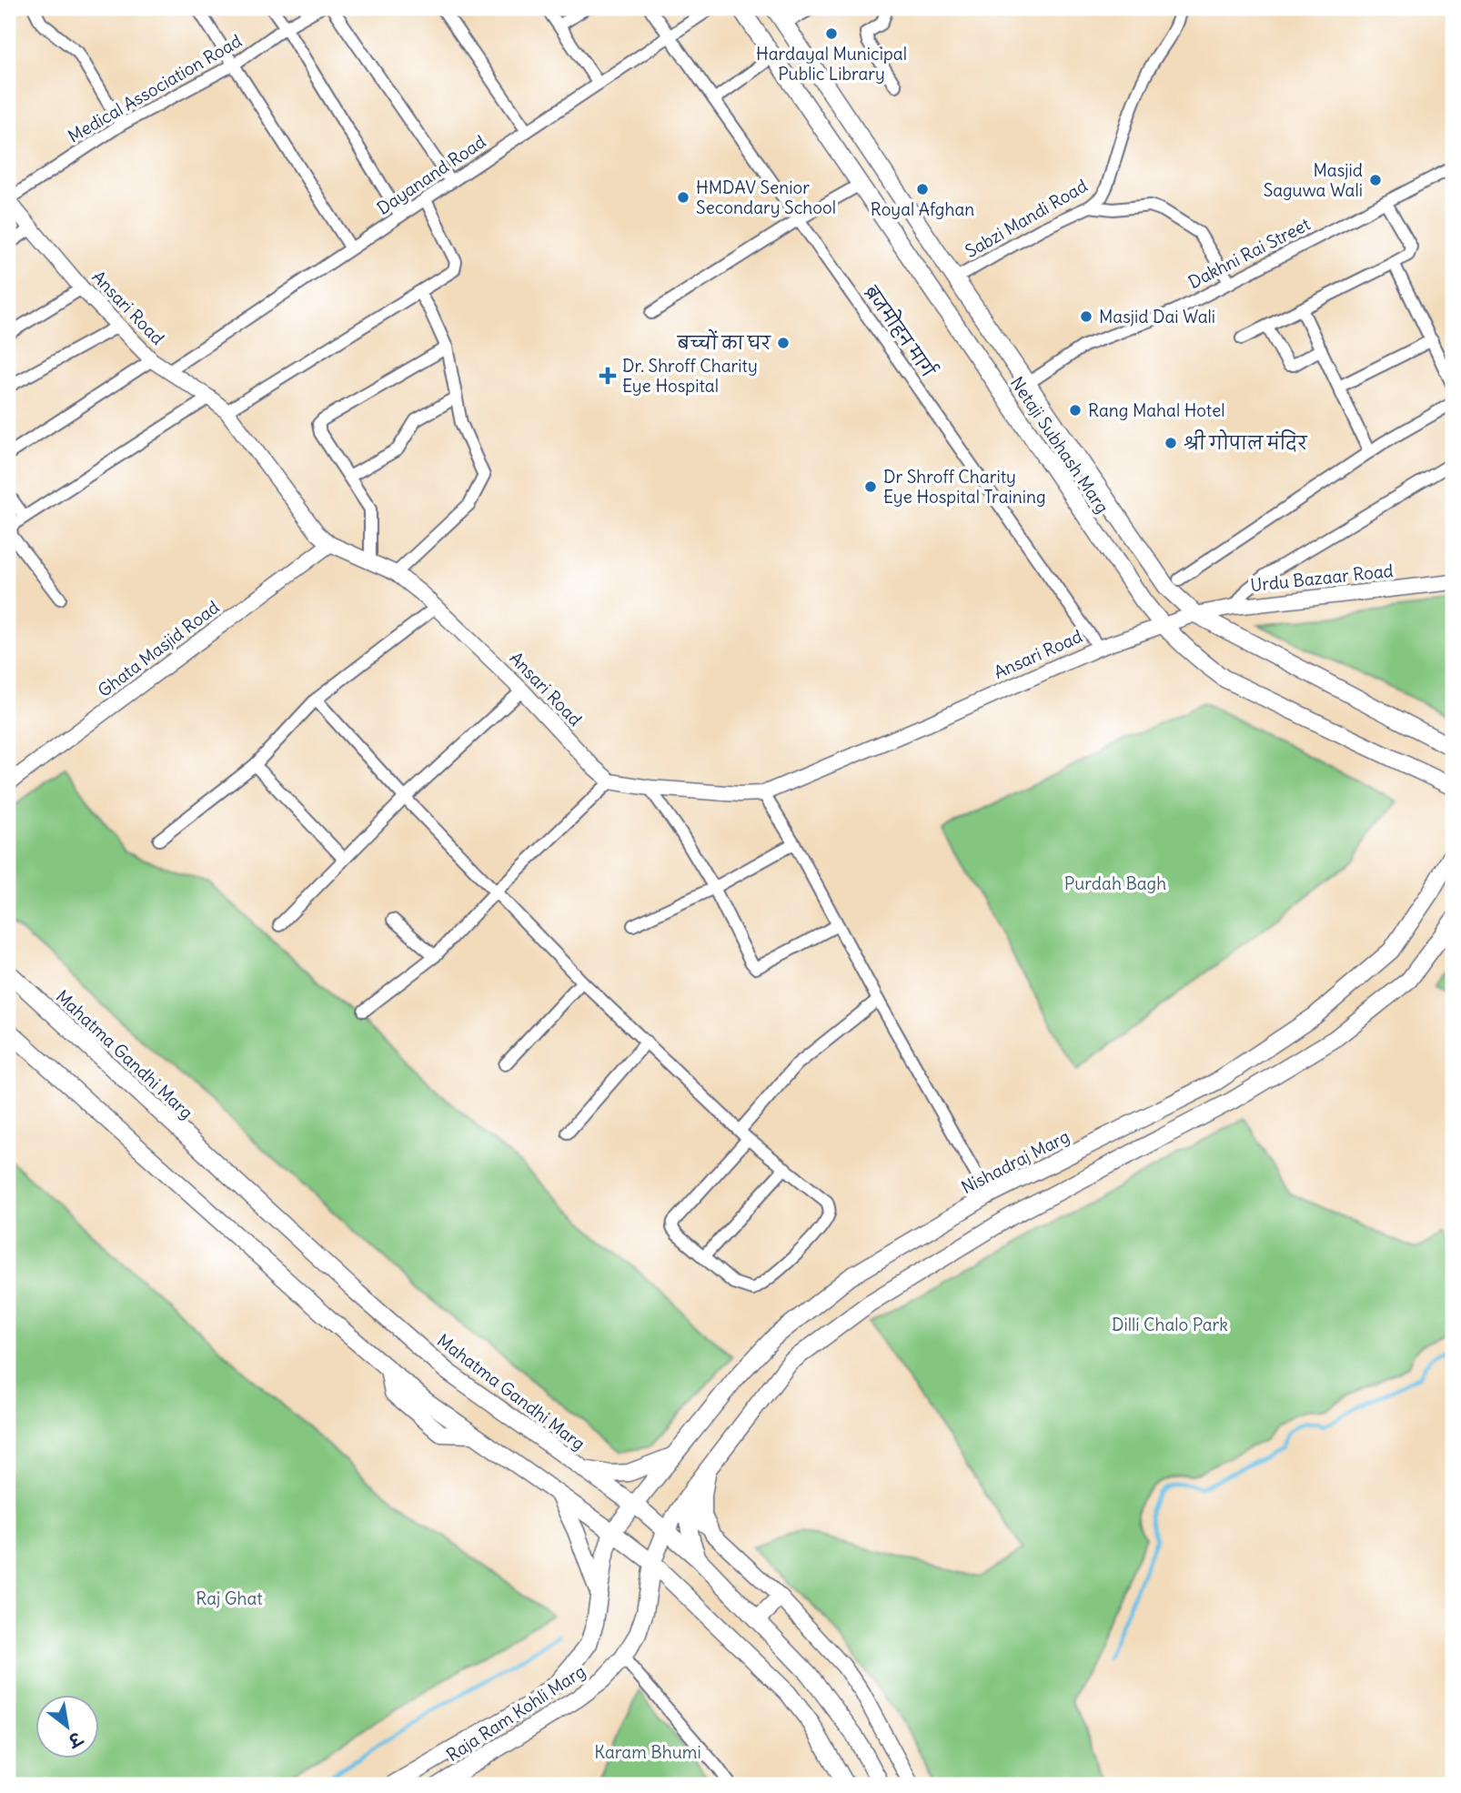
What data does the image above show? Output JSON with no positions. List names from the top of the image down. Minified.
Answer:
{"streets":{"main road":["Netaji Subhash Marg","Mahatma Gandhi Marg","Nishadraj Marg","Raja Ram Kohli Marg"],"street":["Medical Association Road","Dayanand Road","Sabzi Mandi Road","Dakhni Rai Street","Ansari Road","ब्रजमोहन मार्ग","Urdu Bazaar Road","Ghata Masjid Road"]},"crossings":[["Medical Association Road","Ansari Road"],["Dayanand Road","Ansari Road"],["Dayanand Road","ब्रजमोहन मार्ग"],["Sabzi Mandi Road","Netaji Subhash Marg"],["Dakhni Rai Street","Netaji Subhash Marg"],["Ansari Road","ब्रजमोहन मार्ग"],["Ansari Road","Netaji Subhash Marg"],["Ansari Road","Urdu Bazaar Road"],["Ansari Road","Ghata Masjid Road"],["Netaji Subhash Marg","Urdu Bazaar Road"],["Mahatma Gandhi Marg","Nishadraj Marg"],["Mahatma Gandhi Marg","Raja Ram Kohli Marg"],["Nishadraj Marg","Raja Ram Kohli Marg"]],"parks":["Purdah Bagh","Dilli Chalo Park","Raj Ghat","Karam Bhumi"],"places":{"other":["Hardayal Municipal Public Library","Masjid Saguwa Wali","Royal Afghan","HMDAV Senior Secondary School","Masjid Dai Wali","बच्चों का घर","Rang Mahal Hotel","श्री गोपाल मंदिर","Dr Shroff Charity Eye Hospital Training"],"health":["Dr. Shroff Charity Eye Hospital"]},"north":"bottom right"}
